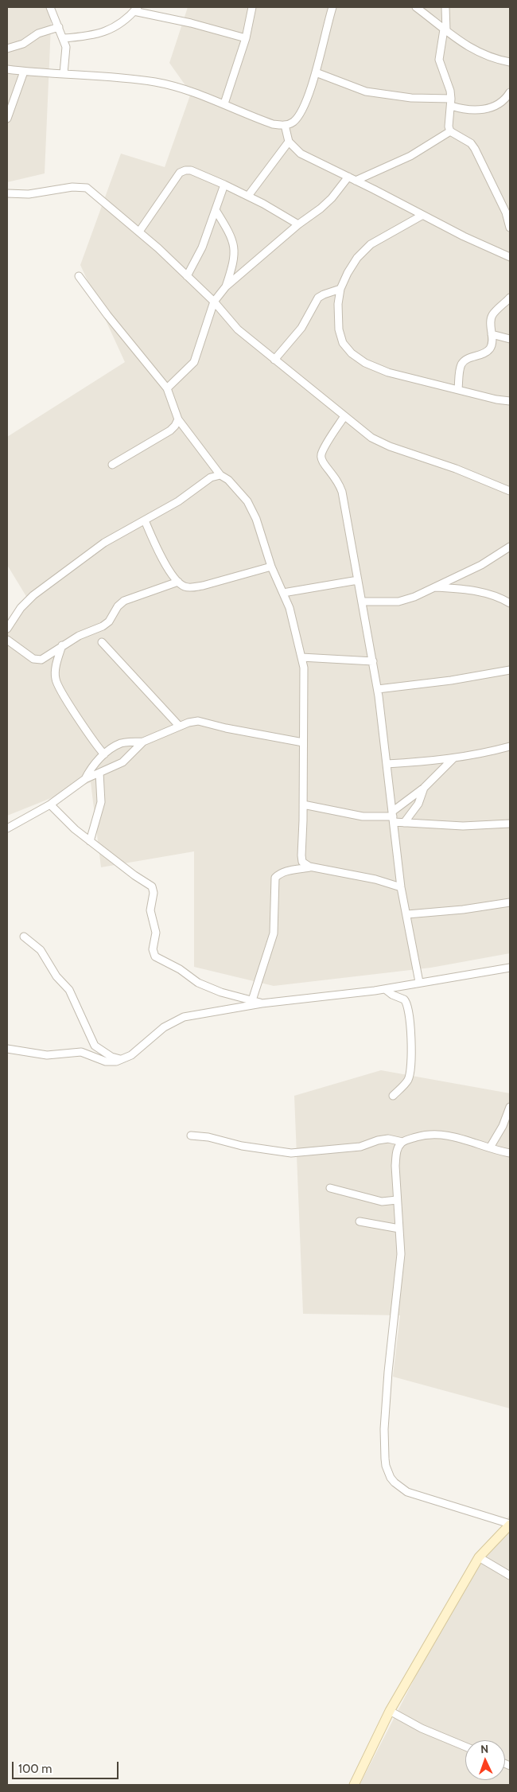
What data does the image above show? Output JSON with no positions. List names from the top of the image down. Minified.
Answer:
{"scale_bar":"100 m","north":"top"}
